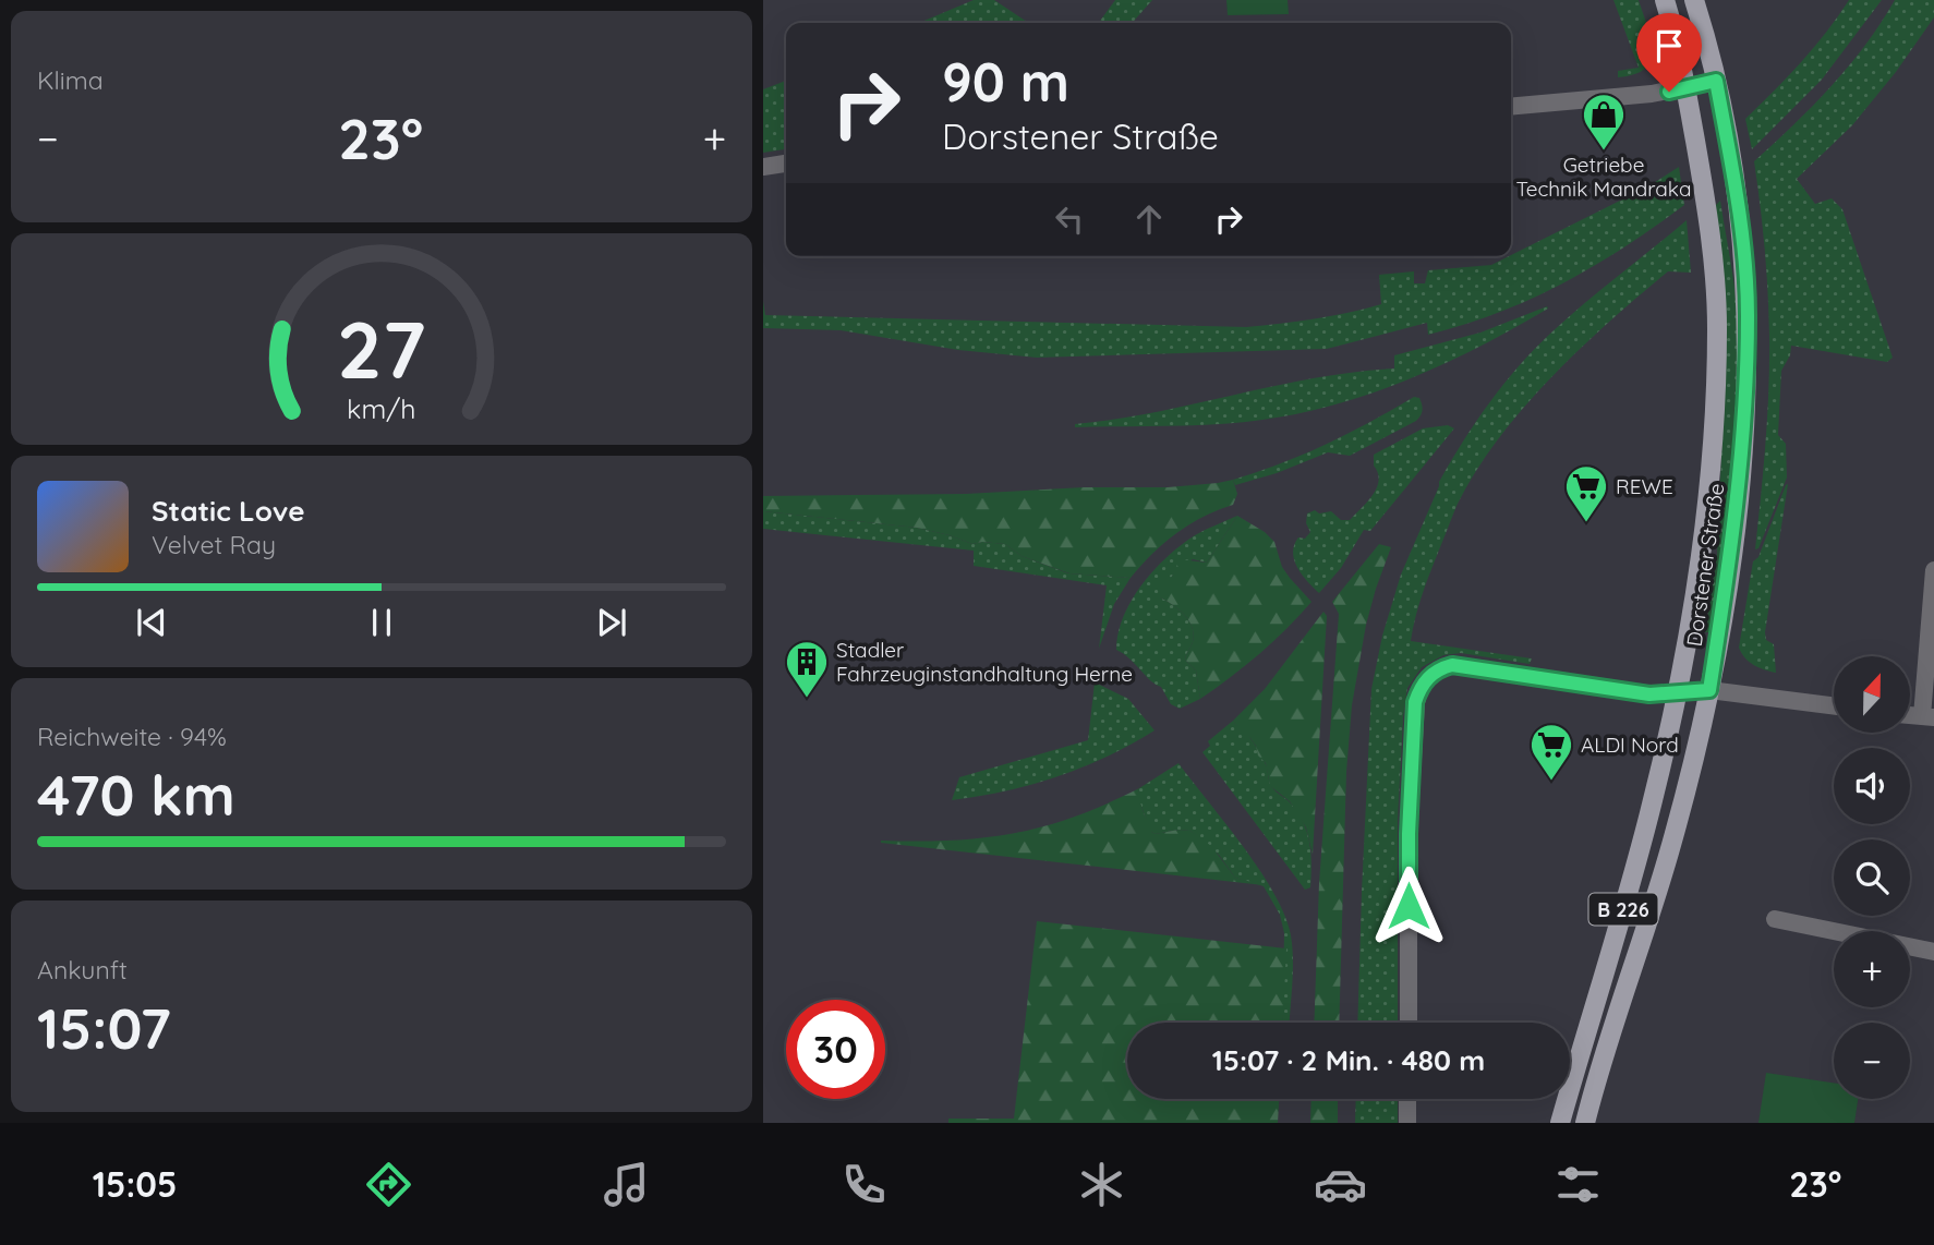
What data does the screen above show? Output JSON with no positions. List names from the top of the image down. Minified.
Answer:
{"streets":{"main road":["Dorstener Straße","B 226"]},"places":{"shop":["Getriebe Technik Mandraka"],"supermarket":["REWE","ALDI Nord"],"building":["Stadler Fahrzeuginstandhaltung Herne"]},"north":"top","page":{"tile":["Klima",["Reichweite · 94%","470 km"],["Ankunft","15:07"]],"turn":["90 m","Dorstener Straße"],"heat":["−","23°","+"],"song":["Static Love","Velvet Ray"],"map_buttons":["+","−"],"limit":"30","trip":"15:07 · 2 Min. · 480 m","tabs":["15:05","23°"],"gauge":["27","km/h"]}}
